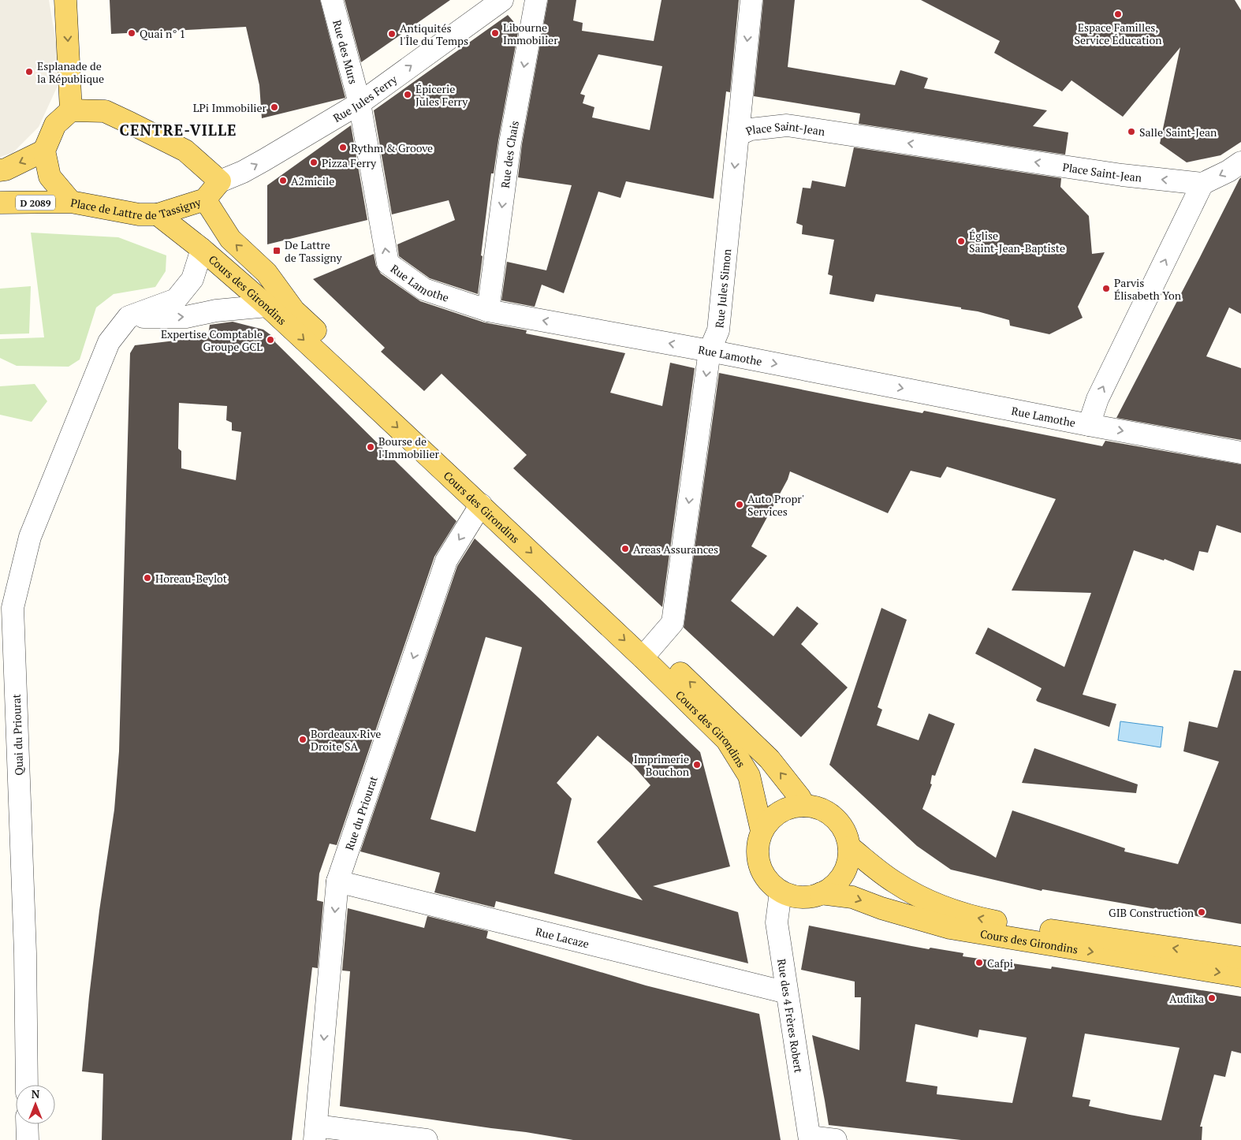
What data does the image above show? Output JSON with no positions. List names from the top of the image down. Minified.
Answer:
{"streets":{"main road":["Place de Lattre de Tassigny","D 2089","Cours des Girondins"],"street":["Rue des Murs","Rue Jules Ferry","Place Saint-Jean","Rue des Chais","Rue Lamothe","Rue Jules Simon","Quai du Priourat","Rue du Priourat","Rue Lacaze","Rue des 4 Frères Robert"]},"crossings":[["Rue des Murs","Rue Jules Ferry"],["Rue des Murs","Rue Lamothe"],["Rue Jules Ferry","Place de Lattre de Tassigny"],["Rue Jules Ferry","Rue Lamothe"],["Place Saint-Jean","Rue Jules Simon"],["Rue des Chais","Rue Lamothe"],["Place de Lattre de Tassigny","D 2089"],["Place de Lattre de Tassigny","Cours des Girondins"],["Rue Lamothe","Rue Jules Simon"],["Rue Jules Simon","Cours des Girondins"],["Cours des Girondins","Rue du Priourat"],["Cours des Girondins","Rue des 4 Frères Robert"],["Rue du Priourat","Rue Lacaze"],["Rue Lacaze","Rue des 4 Frères Robert"]],"one_way":["Rue Jules Ferry","Place Saint-Jean","Rue des Chais","Rue Jules Simon","Rue du Priourat"],"districts":["CENTRE-VILLE"],"places":{"other":["Espace Familles, Service Éducation","Quai n° 1","Libourne Immobilier","Antiquités l'Île du Temps","Esplanade de la République","Épicerie Jules Ferry","LPi Immobilier","Salle Saint-Jean","Rythm & Groove","Pizza Ferry","A2micile","Église Saint-Jean-Baptiste","Parvis Élisabeth Yon","Expertise Comptable Groupe GCL","Bourse de l'Immobilier","Auto Propr' Services","Areas Assurances","Horeau-Beylot","Bordeaux Rive Droite SA","Imprimerie Bouchon","GIB Construction","Cafpi","Audika"],"transit":["De Lattre de Tassigny"]},"north":"top"}
